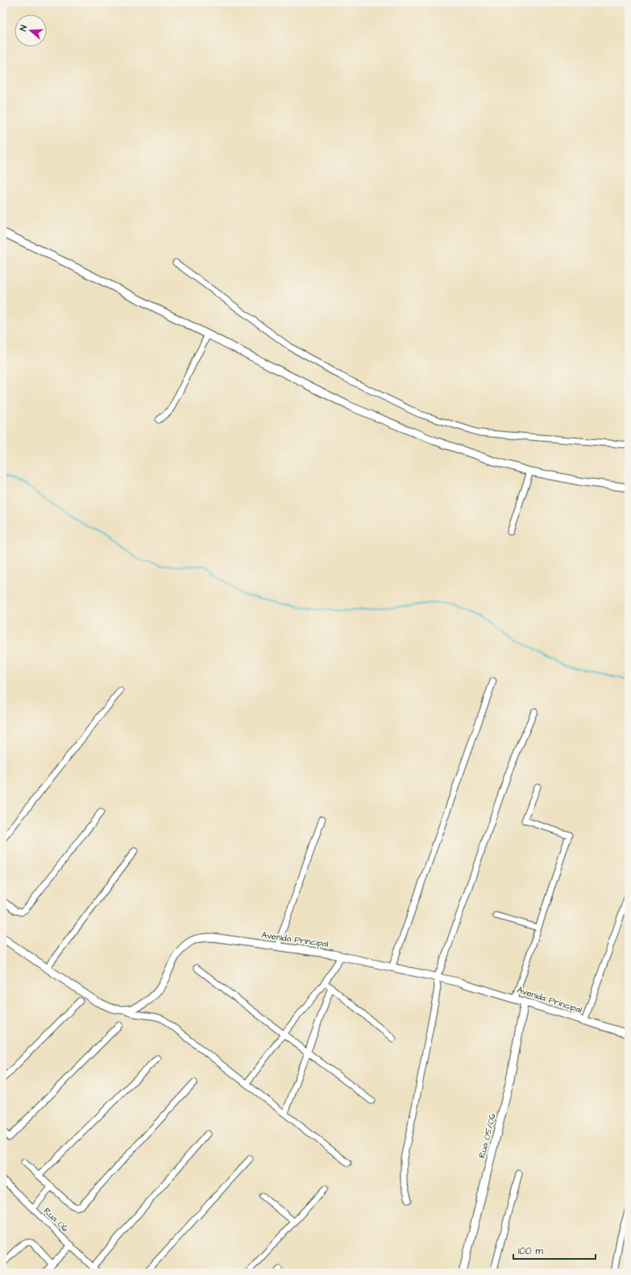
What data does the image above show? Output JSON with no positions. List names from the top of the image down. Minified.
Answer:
{"streets":{"street":["Avenida Principal","Rua 05/06","Rua 06"]},"crossings":[["Avenida Principal","Rua 05/06"]],"scale_bar":"100 m","north":"left"}
